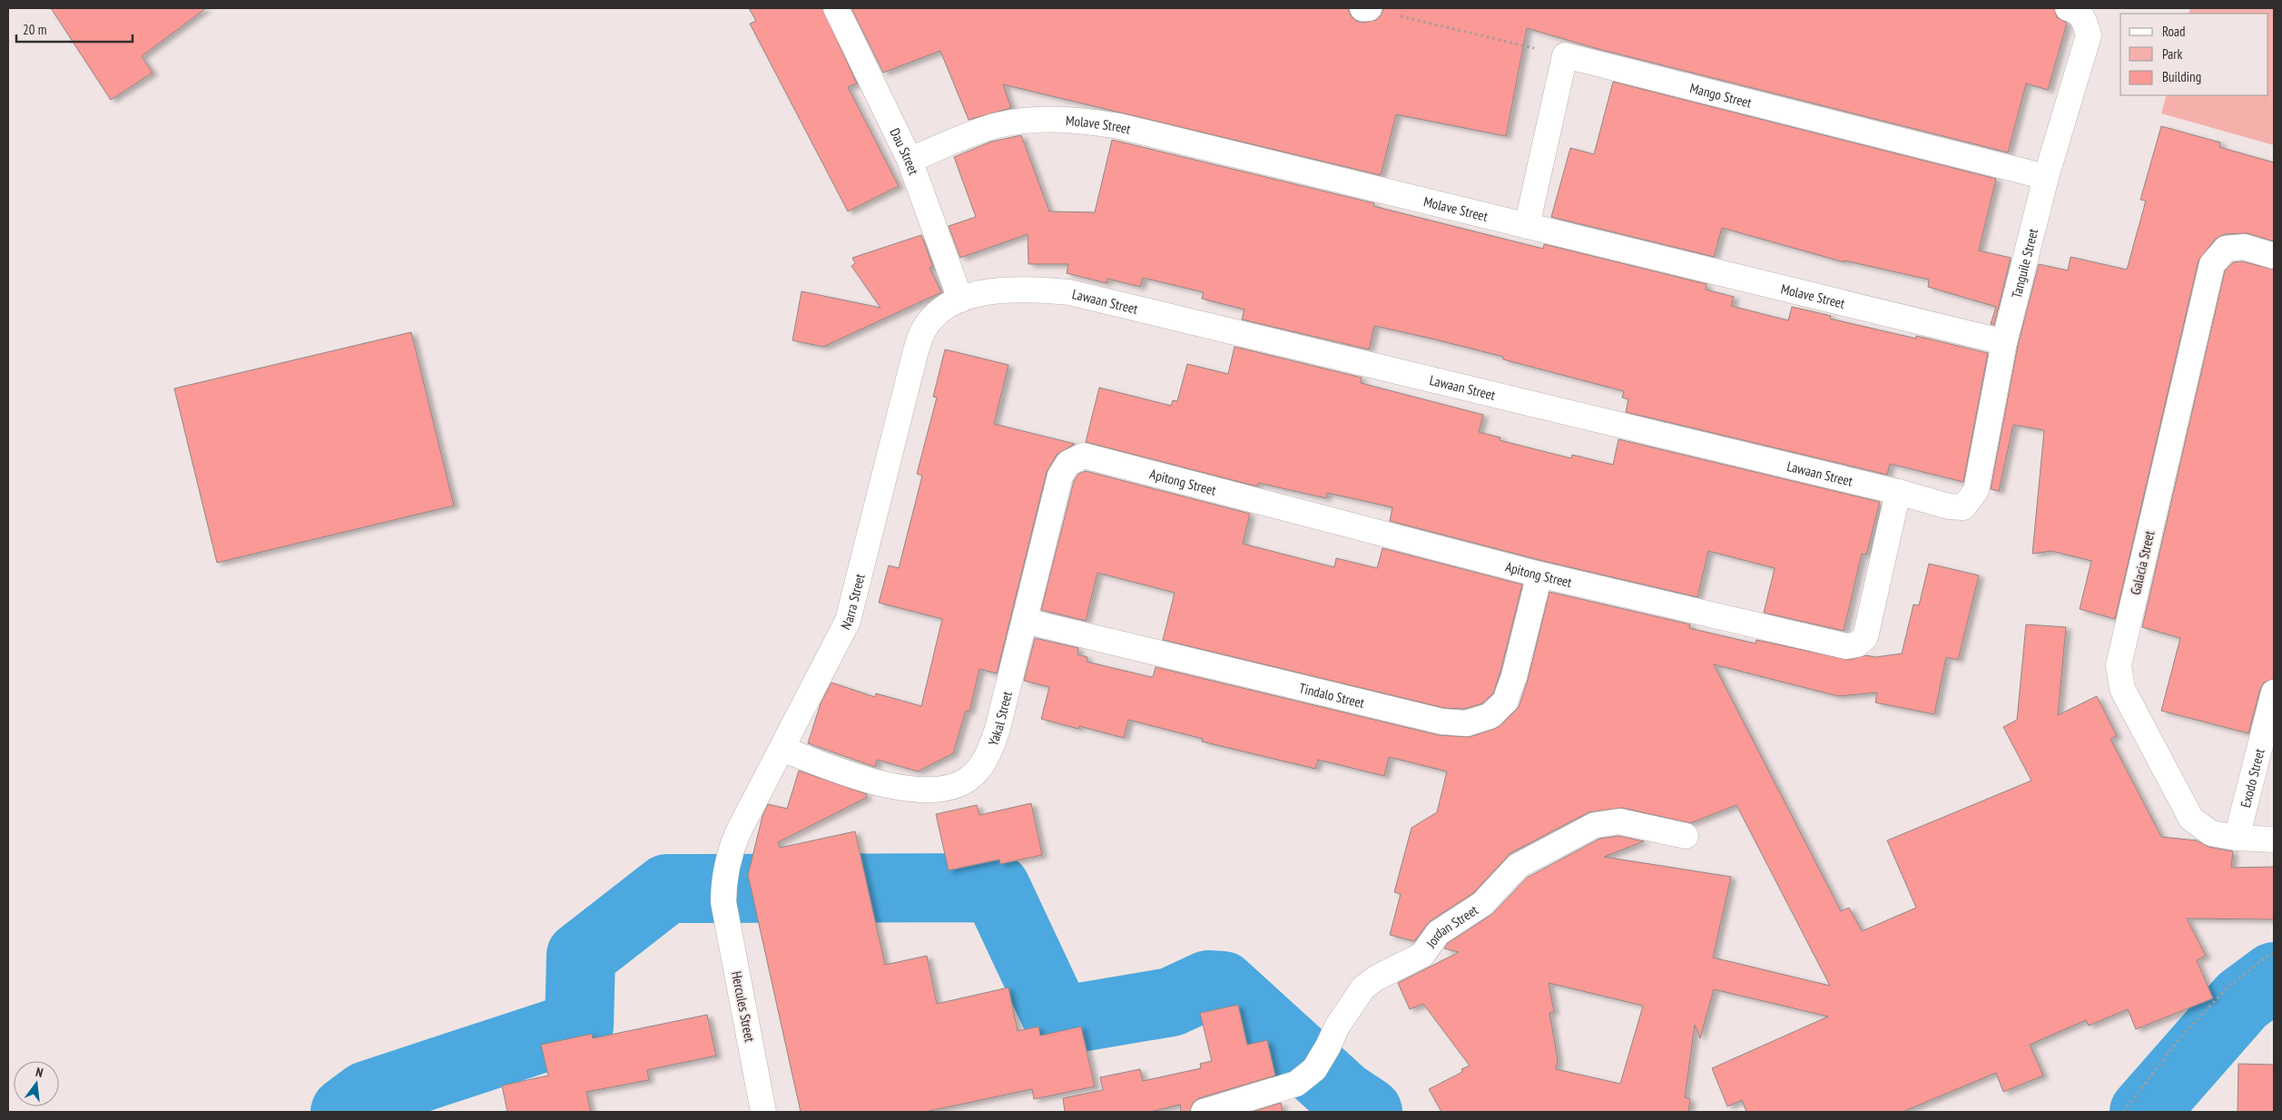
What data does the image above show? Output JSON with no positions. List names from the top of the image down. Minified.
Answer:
{"streets":{"street":["Mango Street","Molave Street","Dau Street","Tanguile Street","Lawaan Street","Apitong Street","Galacia Street","Narra Street","Tindalo Street","Yakal Street","Exodo Street","Jordan Street","Hercules Street"]},"crossings":[["Mango Street","Tanguile Street"],["Molave Street","Dau Street"],["Molave Street","Tanguile Street"],["Dau Street","Lawaan Street"],["Dau Street","Narra Street"],["Tanguile Street","Lawaan Street"],["Lawaan Street","Apitong Street"],["Lawaan Street","Narra Street"],["Apitong Street","Tindalo Street"],["Apitong Street","Yakal Street"],["Galacia Street","Exodo Street"],["Narra Street","Yakal Street"],["Narra Street","Hercules Street"],["Tindalo Street","Yakal Street"]],"legend":["Road","Park","Building"],"scale_bar":"20 m","north":"top"}
